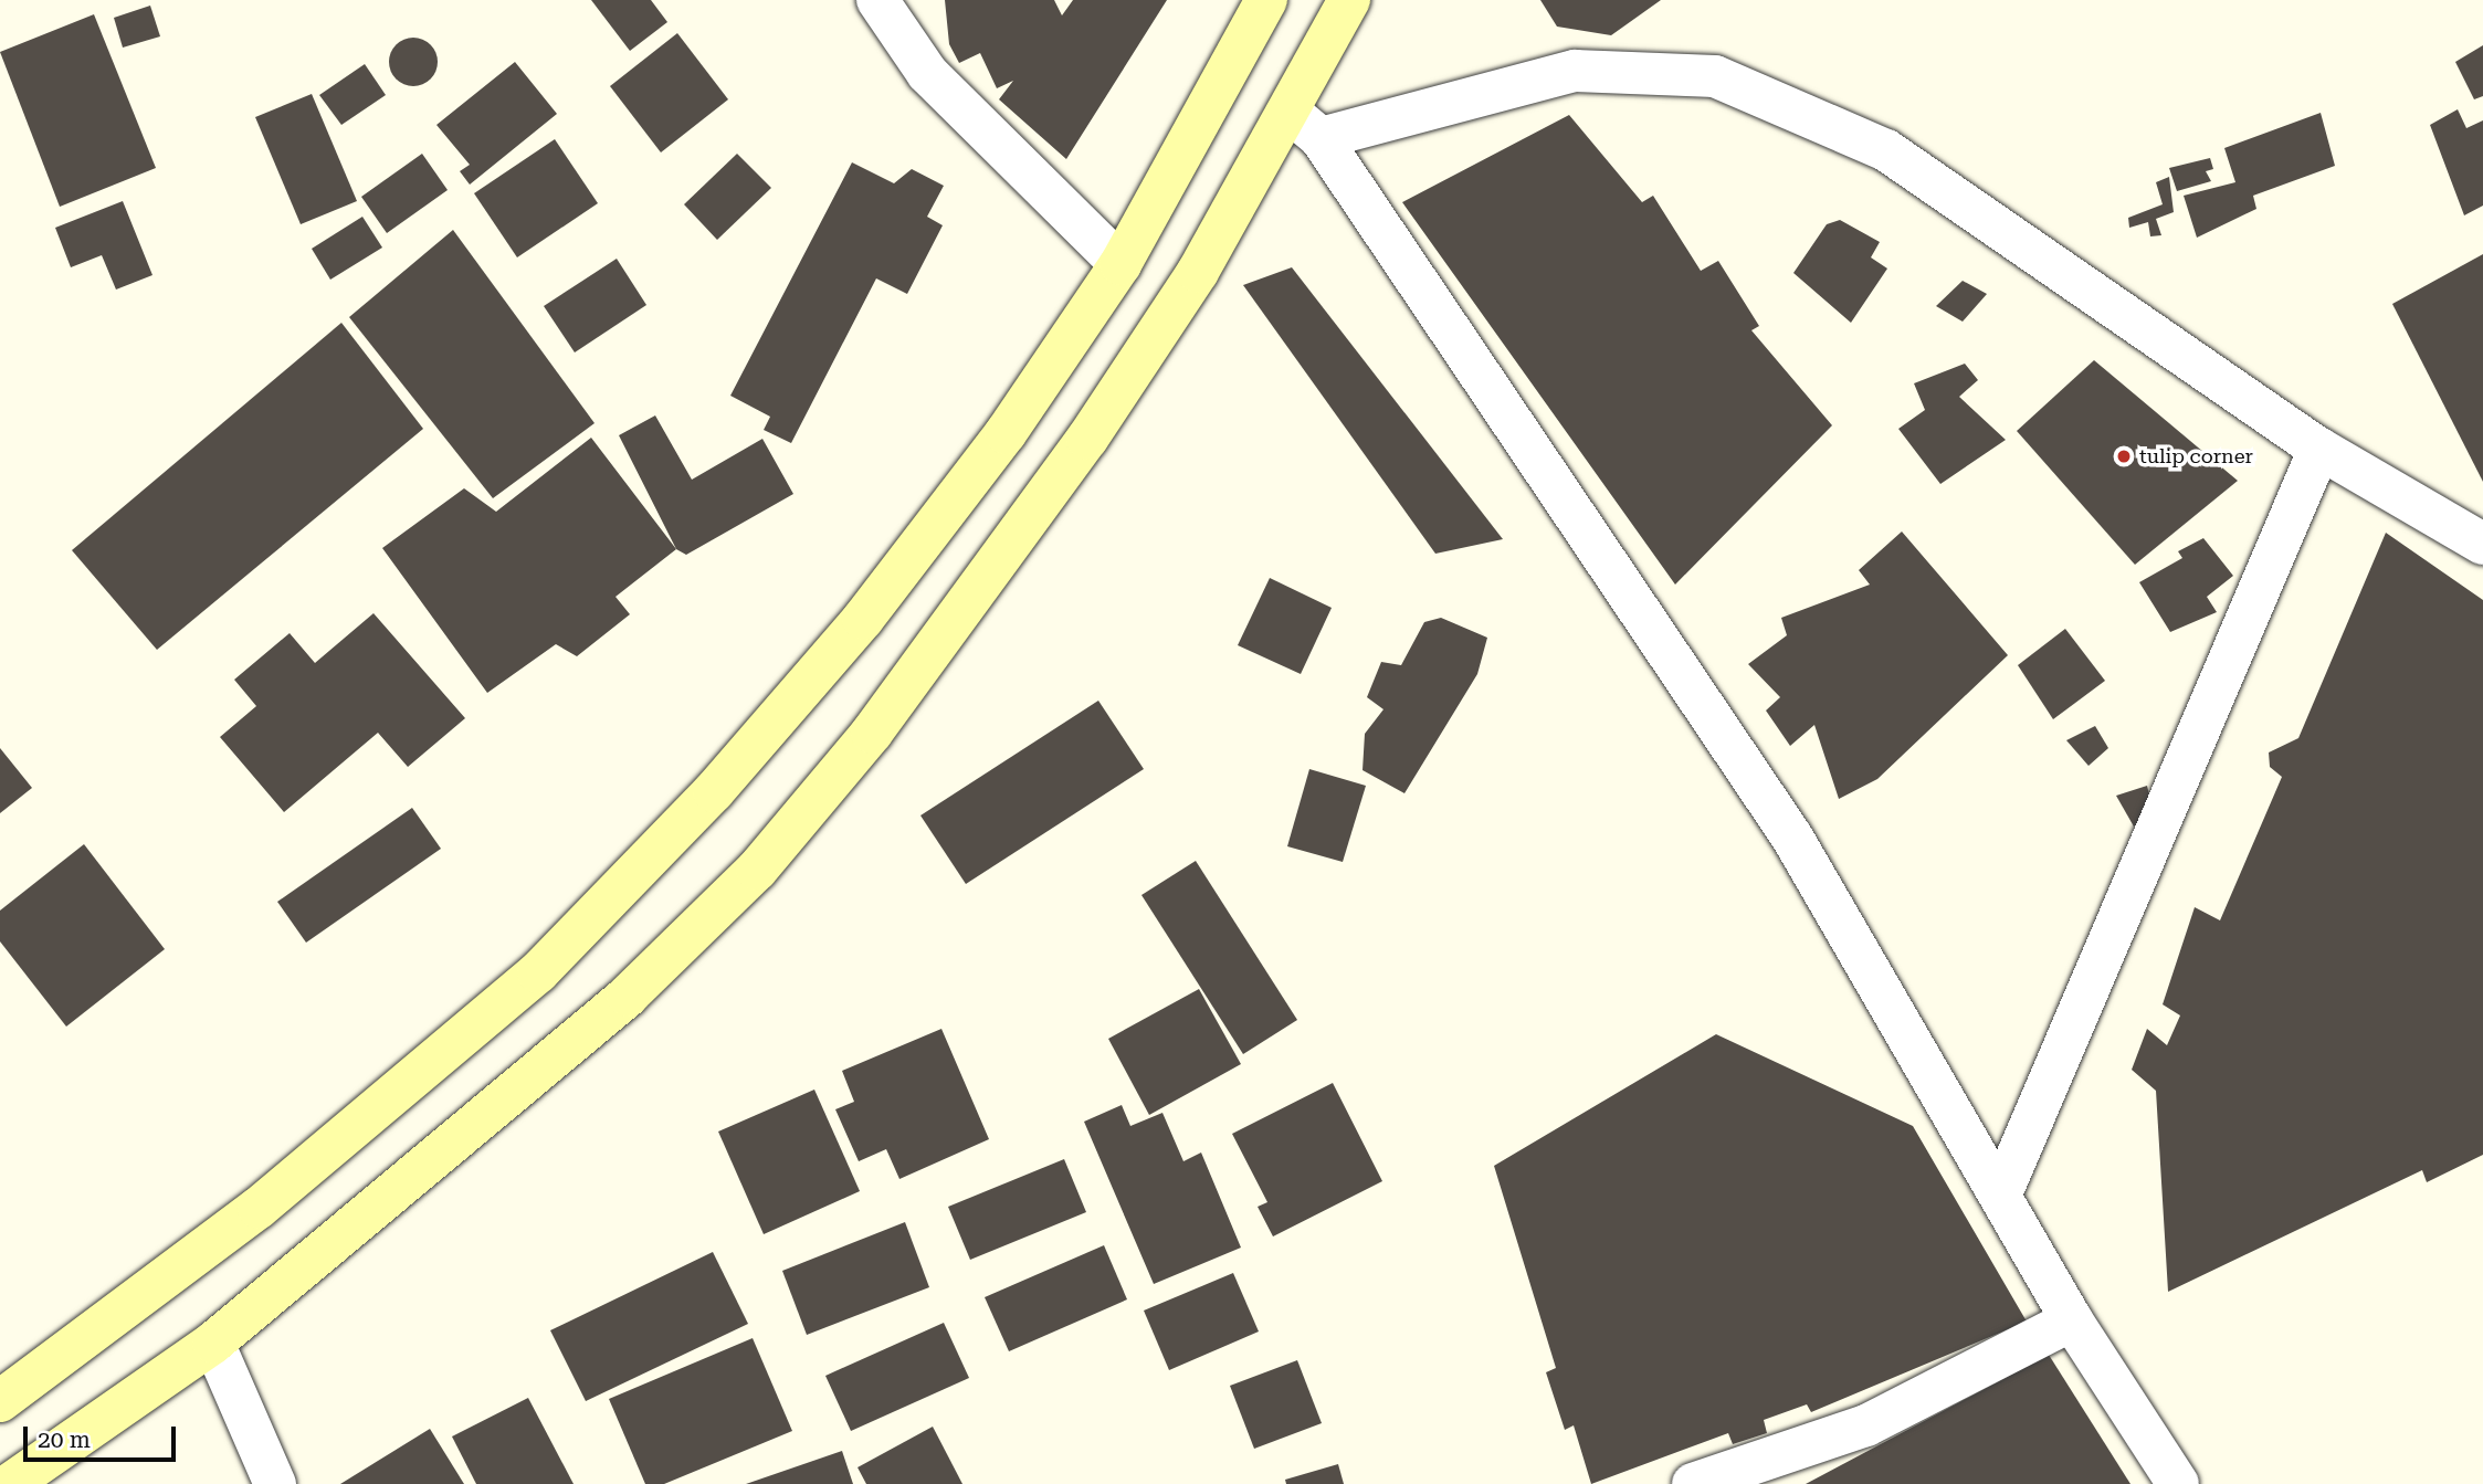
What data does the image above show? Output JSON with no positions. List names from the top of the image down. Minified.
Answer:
{"places":["tulip corner"],"scale_bar":"20 m"}
